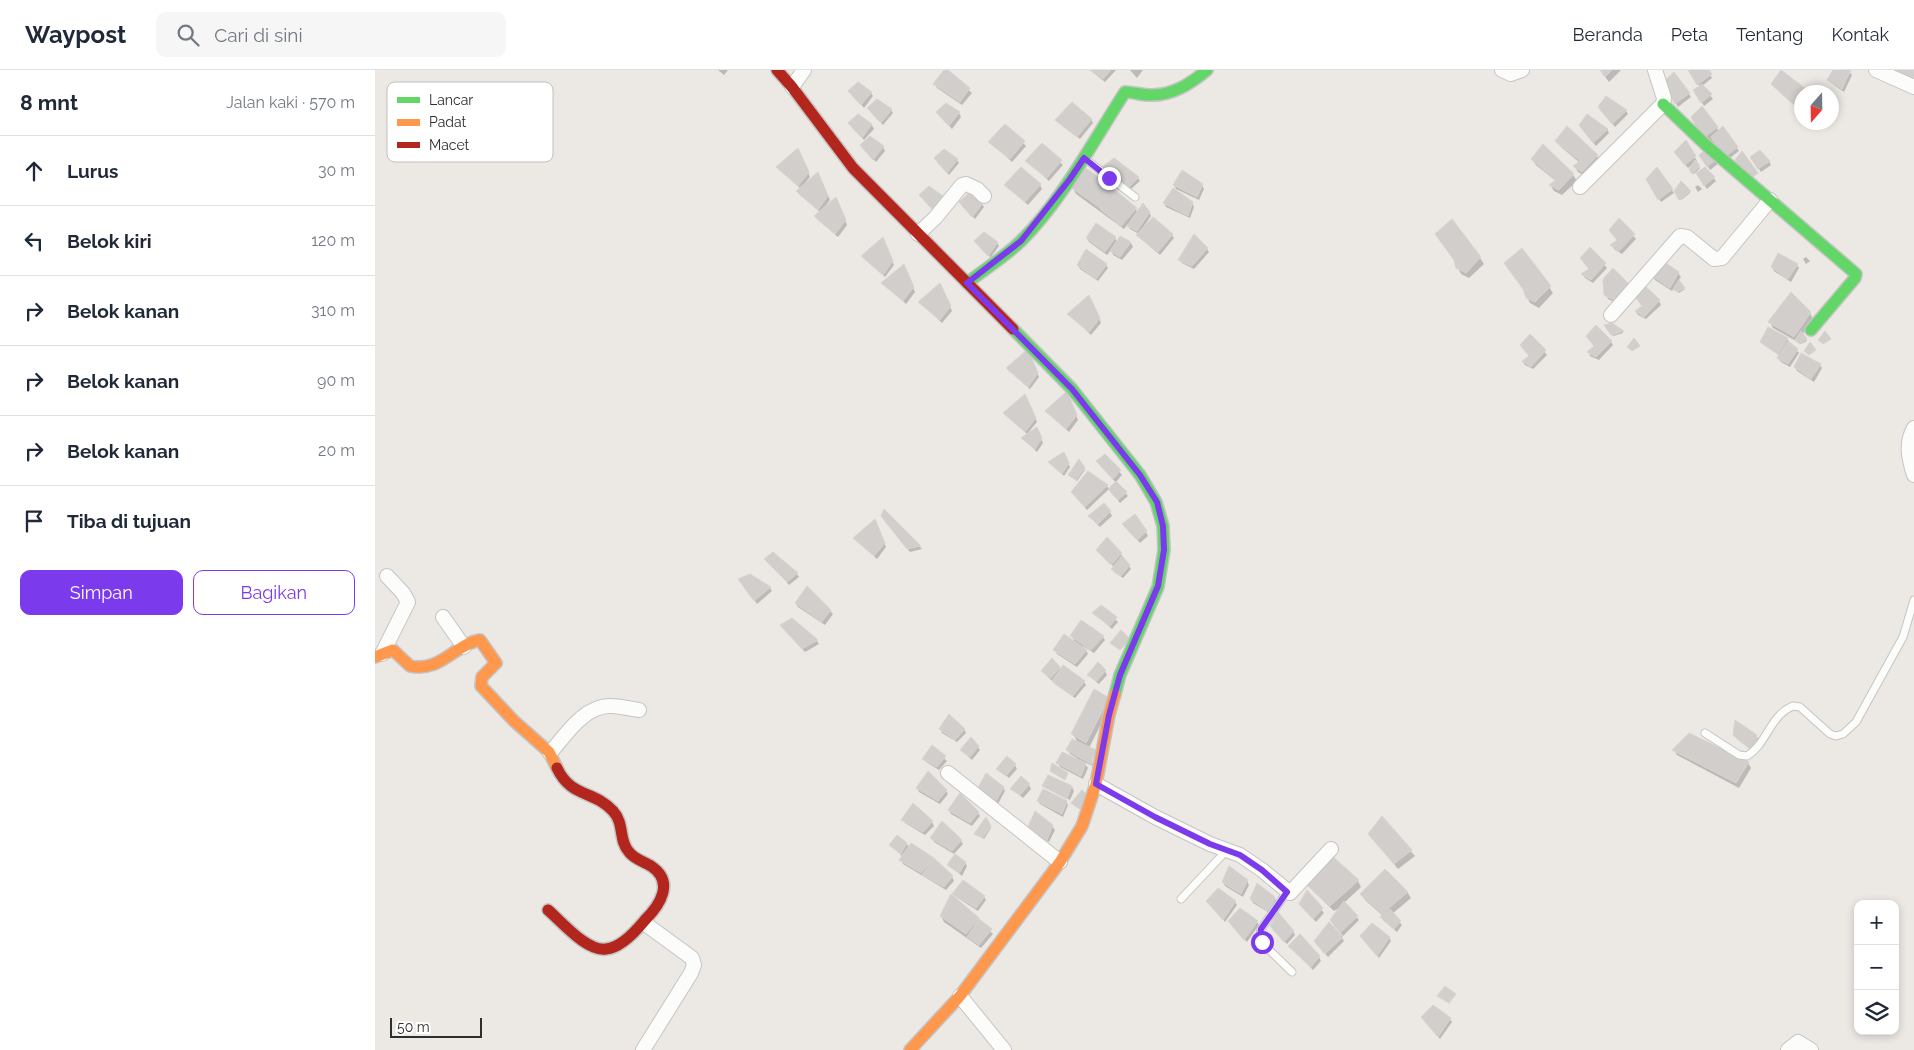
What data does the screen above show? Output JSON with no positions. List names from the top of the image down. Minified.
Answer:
{"legend":["Lancar","Padat","Macet"],"scale_bar":"50 m","north":"bottom","page":{"header":"Waypost","search":"Cari di sini","nav":["Beranda","Peta","Tentang","Kontak"],"heading":["8 mnt","Jalan kaki · 570 m"],"list":[["Lurus","30 m"],["Belok kiri","120 m"],["Belok kanan","310 m"],["Belok kanan","90 m"],["Belok kanan","20 m"],"Tiba di tujuan"],"buttons":["Simpan","Bagikan"],"map_buttons":["+","−"],"scale":"50 m"}}
